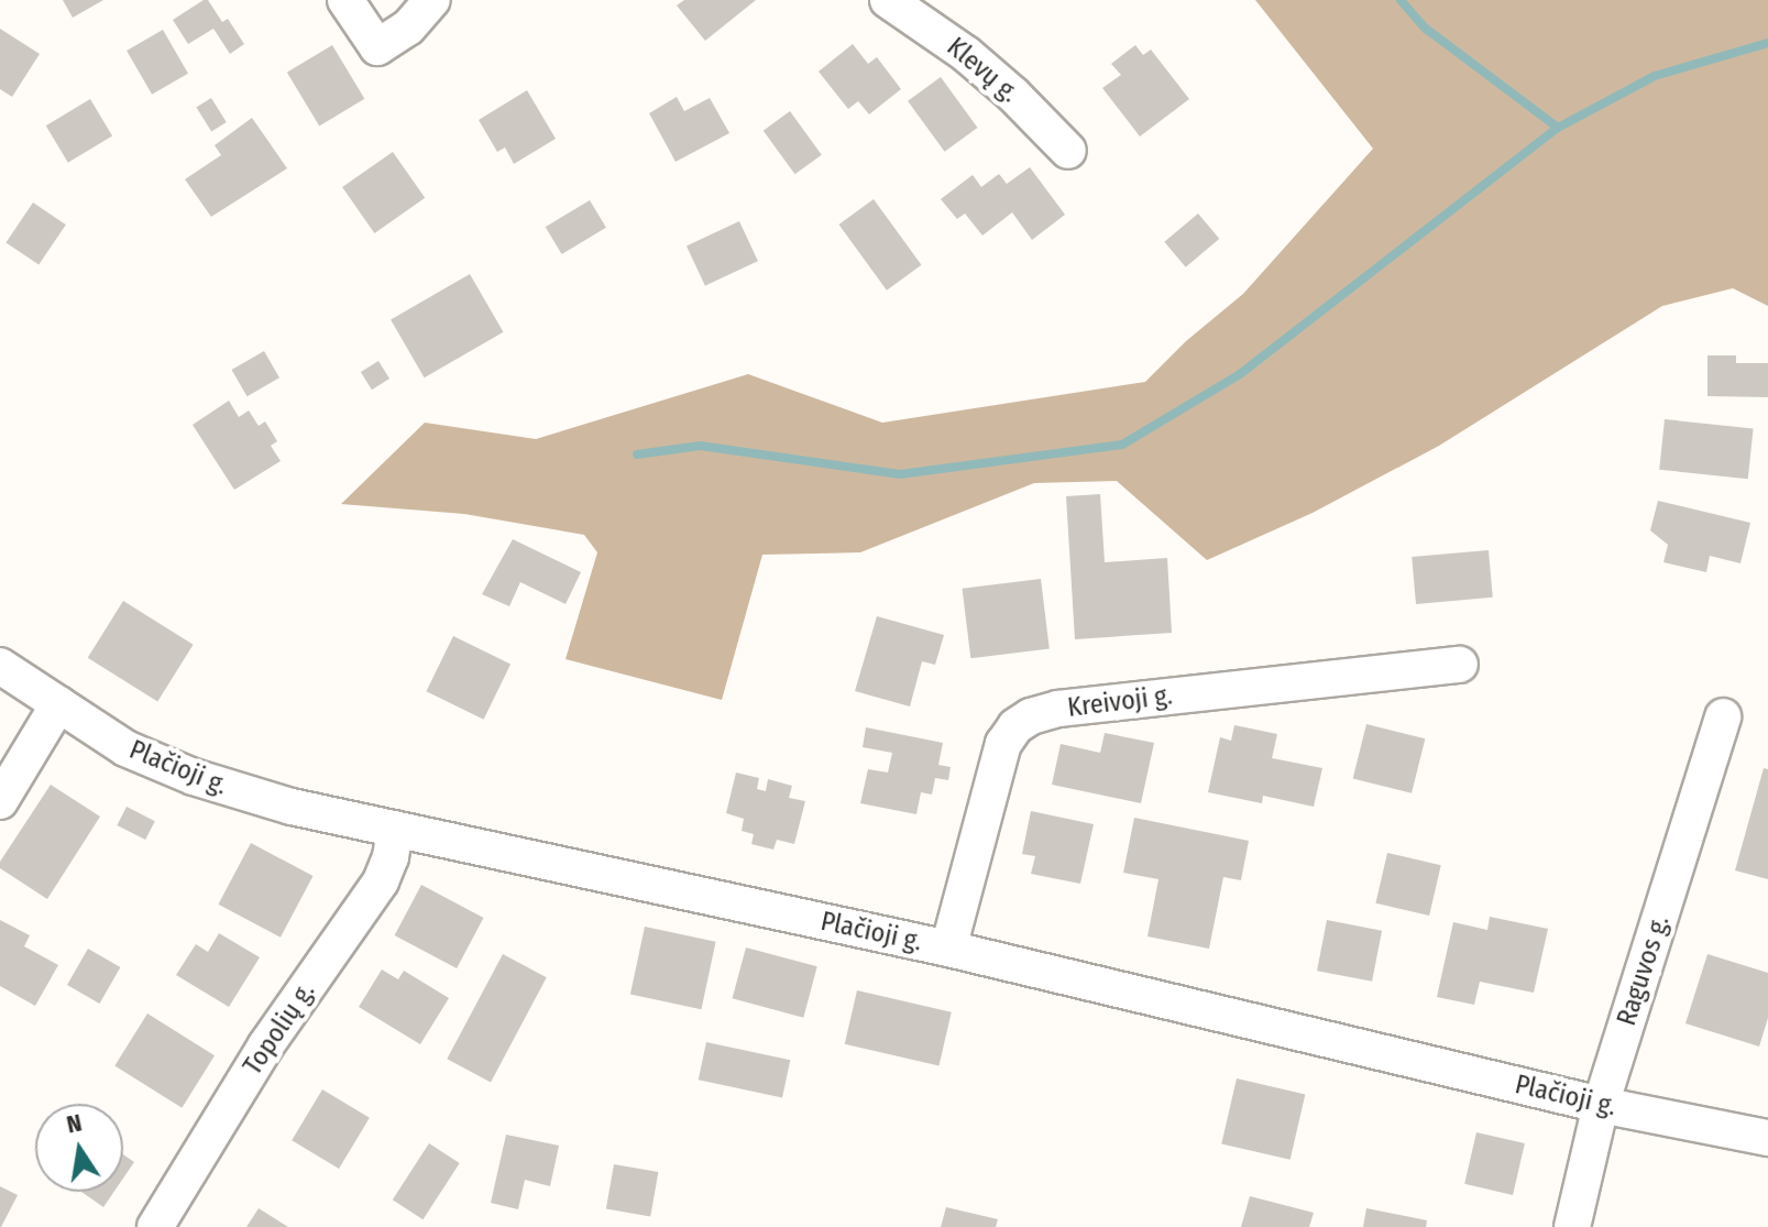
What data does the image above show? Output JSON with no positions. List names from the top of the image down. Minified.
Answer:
{"streets":{"street":["Klevų g.","Kreivoji g.","Plačioji g.","Raguvos g.","Topolių g."]},"crossings":[["Kreivoji g.","Plačioji g."],["Plačioji g.","Raguvos g."],["Plačioji g.","Topolių g."]],"north":"top"}
